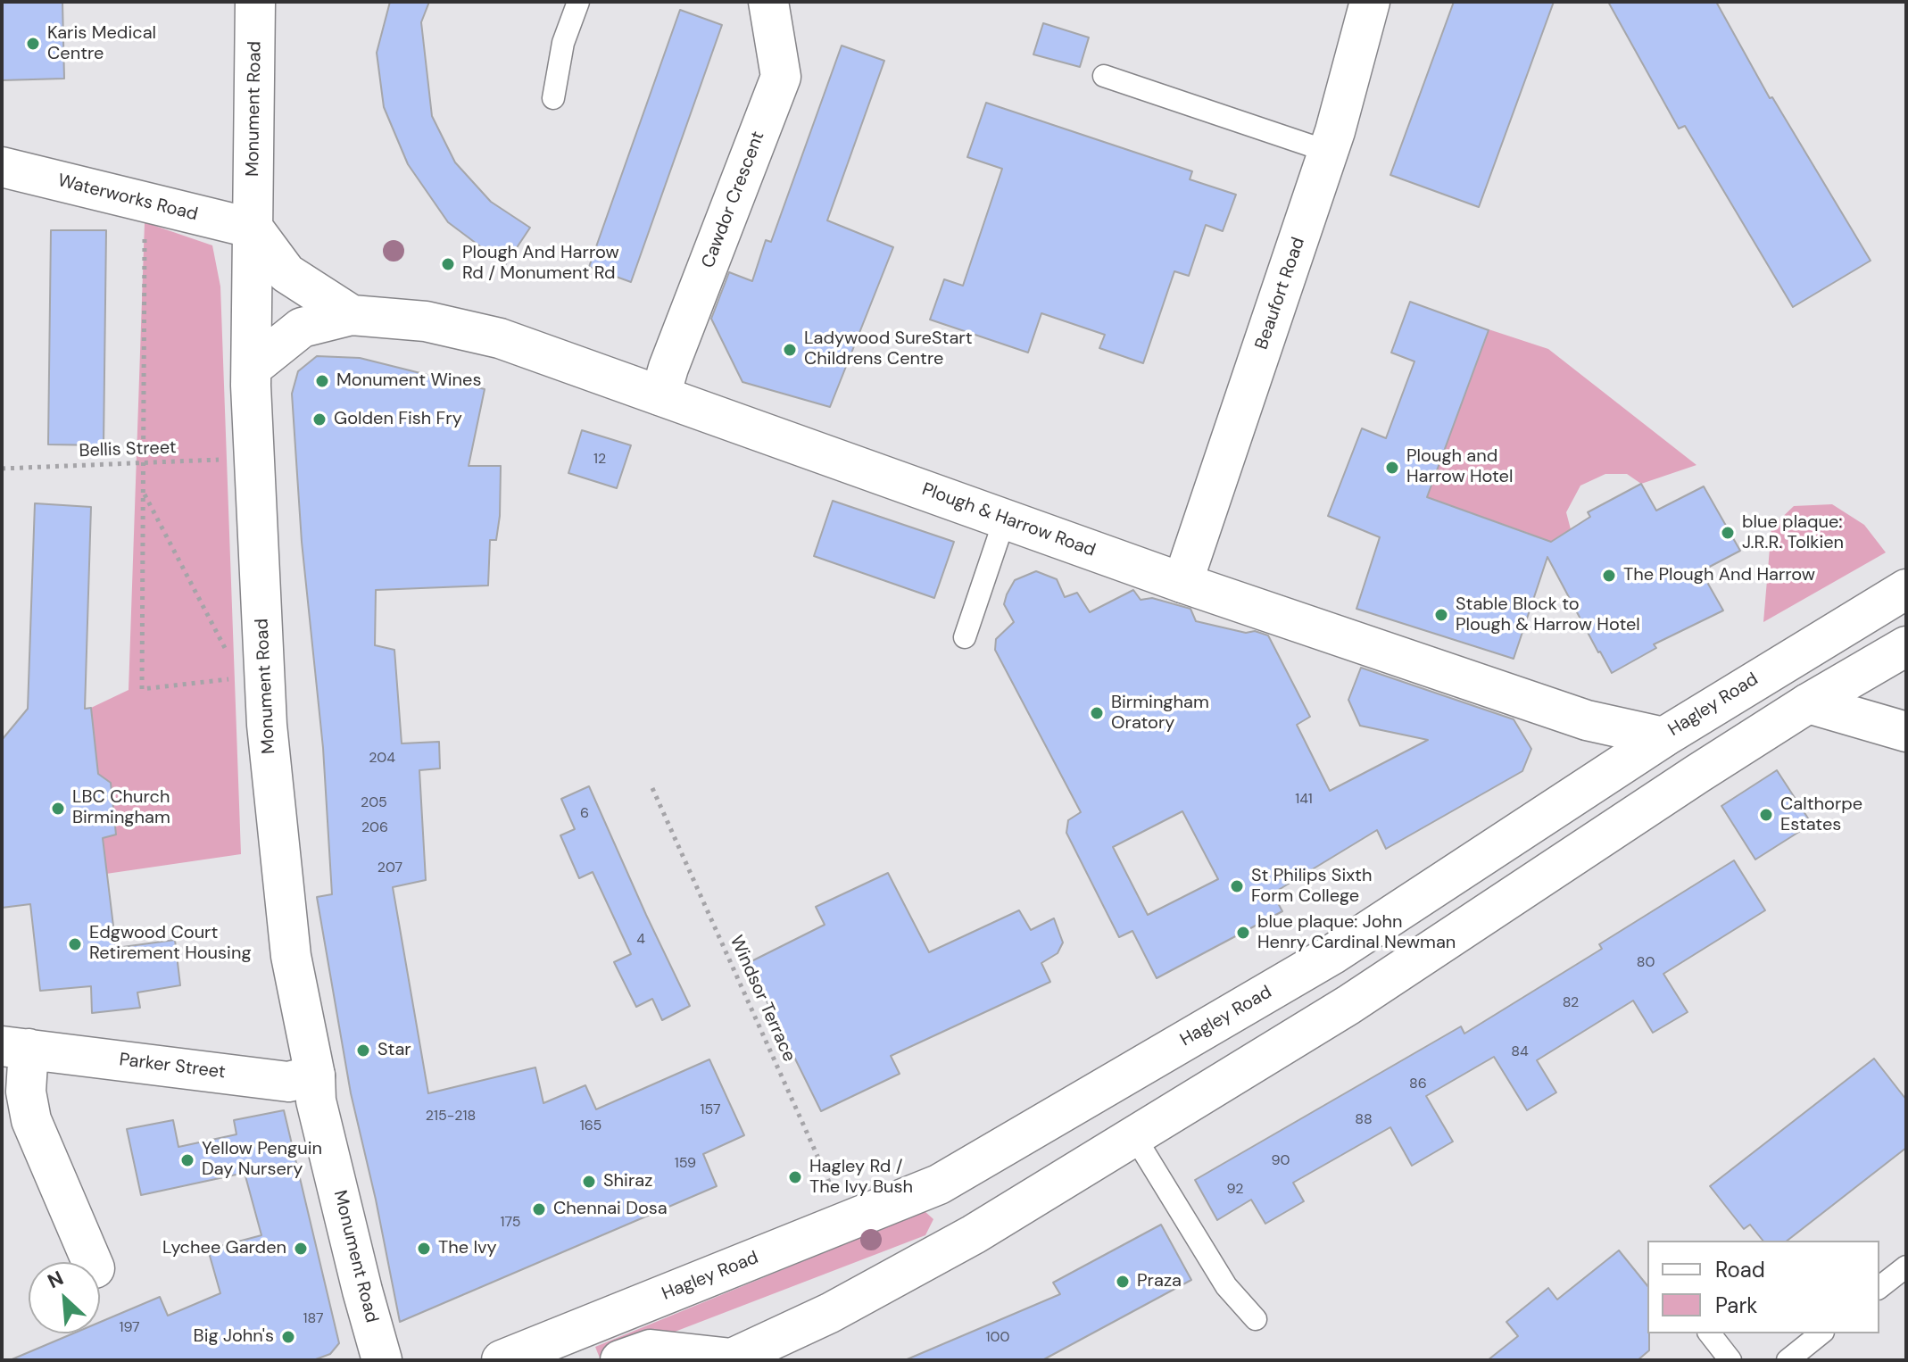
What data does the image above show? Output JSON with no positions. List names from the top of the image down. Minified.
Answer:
{"streets":{"main road":["Monument Road","Waterworks Road","Cawdor Crescent","Beaufort Road","Plough & Harrow Road","Hagley Road","Parker Street"],"path":["Bellis Street","Windsor Terrace"]},"crossings":[["Monument Road","Waterworks Road"],["Monument Road","Bellis Street"],["Monument Road","Plough & Harrow Road"],["Monument Road","Parker Street"],["Waterworks Road","Plough & Harrow Road"],["Cawdor Crescent","Plough & Harrow Road"],["Beaufort Road","Plough & Harrow Road"],["Plough & Harrow Road","Hagley Road"],["Hagley Road","Windsor Terrace"]],"places":["Karis Medical Centre","Plough And Harrow Rd / Monument Rd","Ladywood SureStart Childrens Centre","Monument Wines","Golden Fish Fry","Plough and Harrow Hotel","blue plaque: J.R.R. Tolkien","The Plough And Harrow","Stable Block to Plough & Harrow Hotel","Birmingham Oratory","LBC Church Birmingham","Calthorpe Estates","St Philips Sixth Form College","blue plaque: John Henry Cardinal Newman","Edgwood Court Retirement Housing","Star","Yellow Penguin Day Nursery","Hagley Rd / The Ivy Bush","Shiraz","Chennai Dosa","Lychee Garden","The Ivy","Praza","Big John's"],"house_numbers":["12","204","141","205","6","206","207","4","80","82","84","86","157","215-218","88","165","90","159","92","175","187","197","100"],"legend":["Road","Park"],"north":"top left"}
